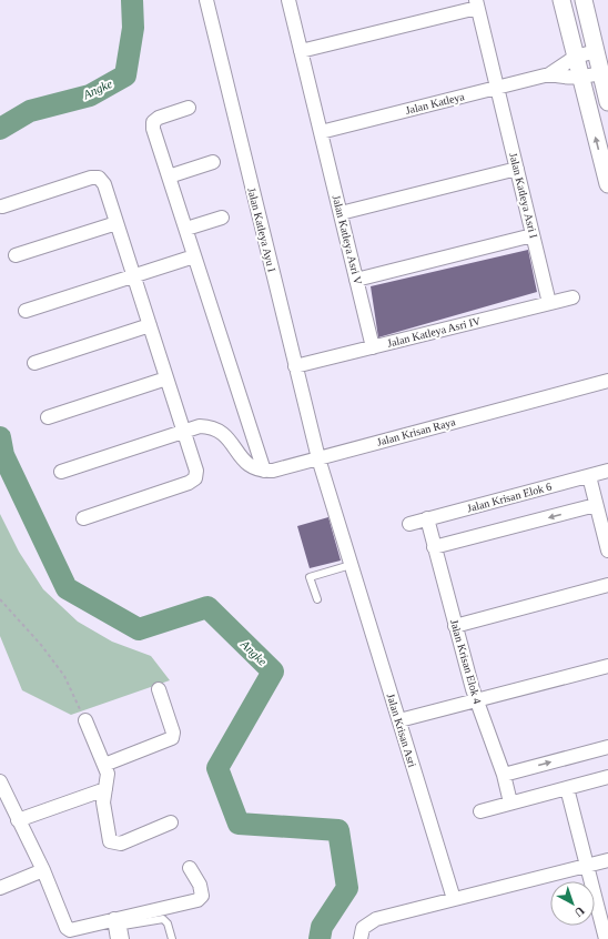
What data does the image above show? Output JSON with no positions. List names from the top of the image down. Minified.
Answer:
{"streets":{"street":["Jalan Katleya","Jalan Katleya Asri I","Jalan Katleya Ayu I","Jalan Katleya Asri V","Jalan Katleya Asri IV","Jalan Krisan Raya","Jalan Krisan Elok 6","Jalan Krisan Elok 4","Jalan Krisan Asri"]},"crossings":[["Jalan Katleya","Jalan Katleya Asri I"],["Jalan Katleya","Jalan Katleya Asri V"],["Jalan Katleya Asri I","Jalan Katleya Asri IV"],["Jalan Katleya Ayu I","Jalan Katleya Asri IV"],["Jalan Katleya Ayu I","Jalan Krisan Raya"],["Jalan Katleya Ayu I","Jalan Krisan Asri"],["Jalan Katleya Asri V","Jalan Katleya Asri IV"],["Jalan Krisan Raya","Jalan Krisan Asri"],["Jalan Krisan Elok 6","Jalan Krisan Elok 4"]],"water":["Angke"],"north":"bottom right"}
